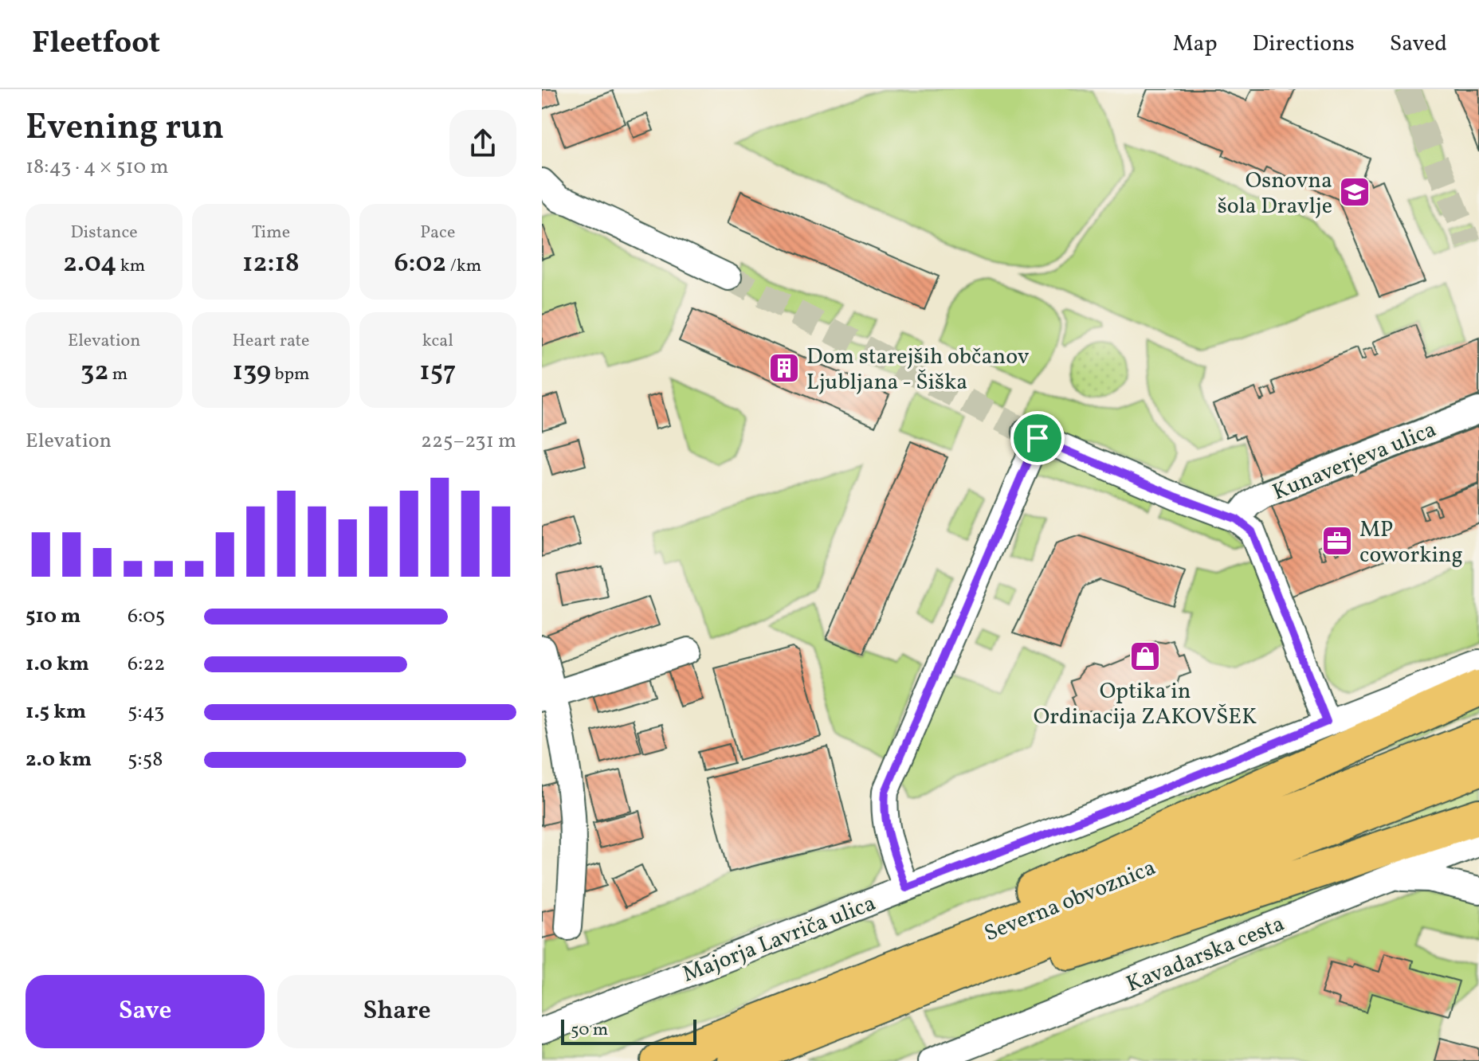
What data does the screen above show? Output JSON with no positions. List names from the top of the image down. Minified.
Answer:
{"streets":{"highway":["Severna obvoznica"],"street":["Kunaverjeva ulica","Majorja Lavriča ulica","Kavadarska cesta"]},"places":{"school or university":["Osnovna šola Dravlje"],"building":["Dom starejših občanov Ljubljana - Šiška"],"office":["MP coworking"],"shop":["Optika in Ordinacija ZAKOVŠEK"]},"scale_bar":"50 m","page":{"header":"Fleetfoot","nav":["Map","Directions","Saved"],"heading":["Evening run","18:43 · 4 × 510 m"],"stats":[["Distance","2.04 km"],["Time","12:18"],["Pace","6:02 /km"],["Elevation","32 m"],["Heart rate","139 bpm"],["kcal","157"]],"chart":["Elevation","225–231 m"],"list":[{"name":"510 m","note":"6:05"},{"name":"1.0 km","note":"6:22"},{"name":"1.5 km","note":"5:43"},{"name":"2.0 km","note":"5:58"}],"buttons":["Save","Share"],"scale":"50 m"}}
